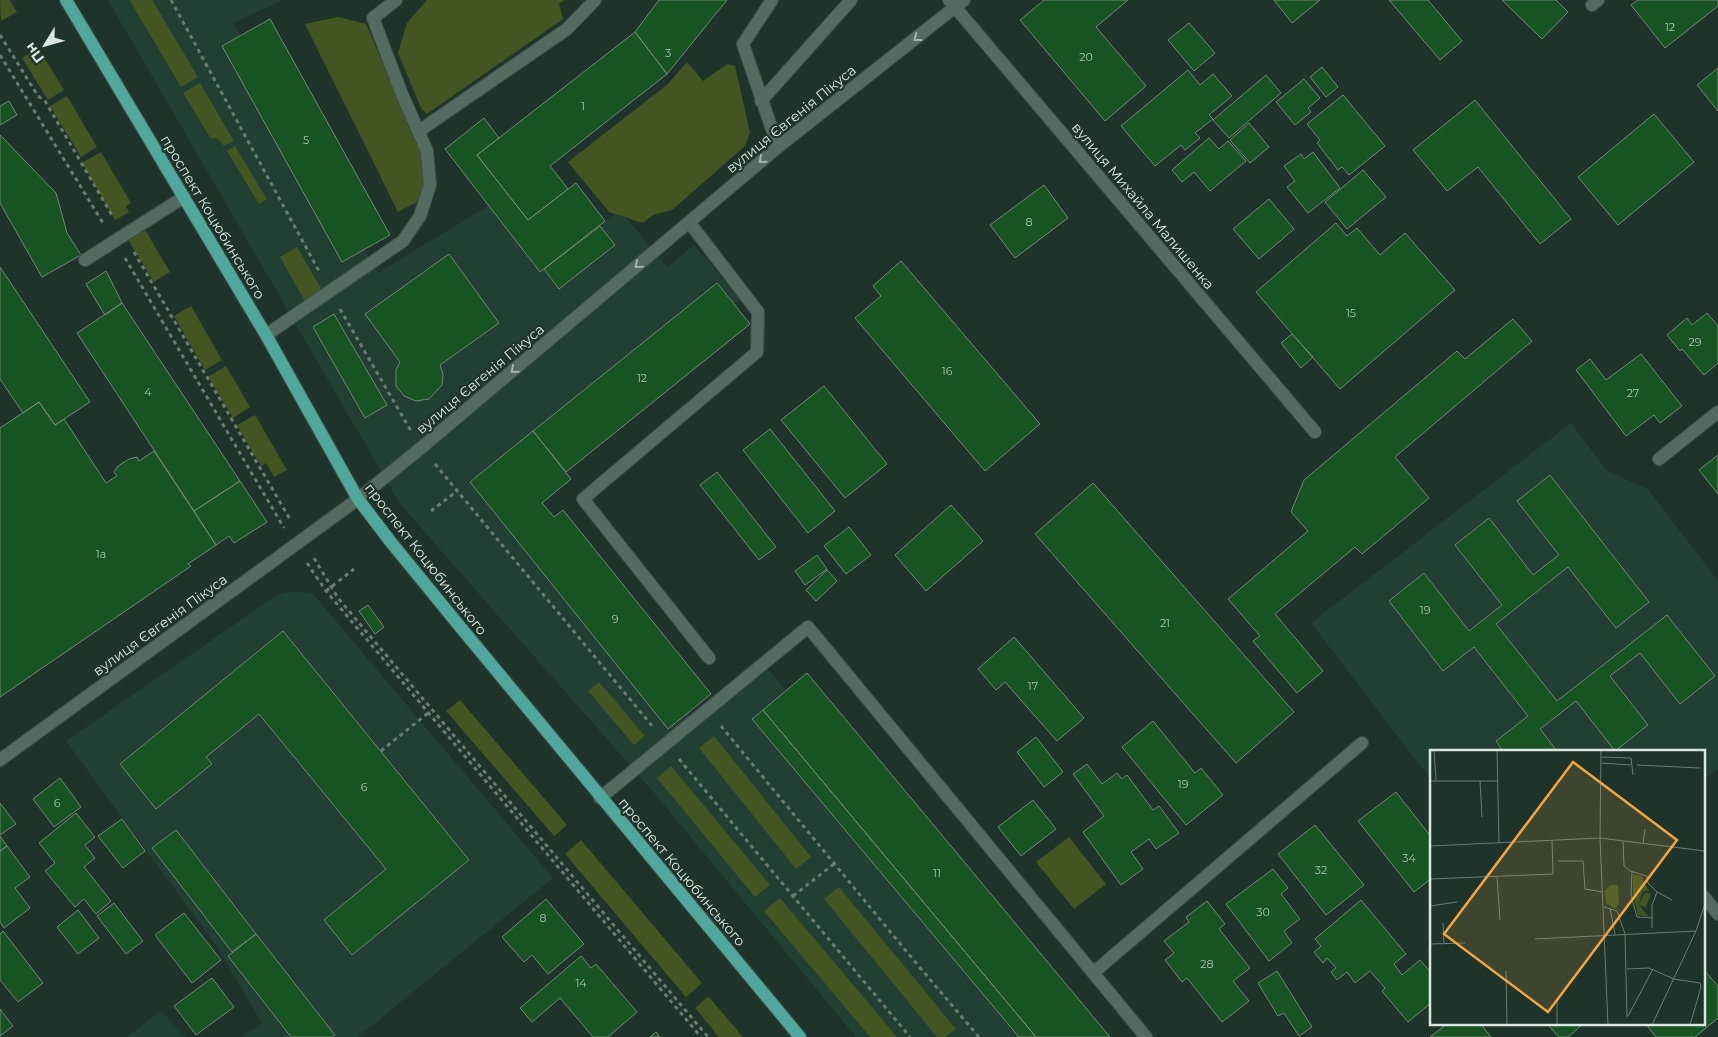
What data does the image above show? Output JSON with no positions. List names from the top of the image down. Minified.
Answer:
{"streets":{"main road":["проспект Коцюбинського"],"street":["вулиця Євгенія Пікуса","вулиця Михайла Малишенка"]},"crossings":[["вулиця Євгенія Пікуса","вулиця Михайла Малишенка"],["вулиця Євгенія Пікуса","проспект Коцюбинського"]],"one_way":["вулиця Євгенія Пікуса"],"house_numbers":["12","3","20","1","5","8","15","29","16","12","4","27","1а","19","9","21","17","19","6","6","34","32","11","30","8","28","14"],"north":"bottom left"}
